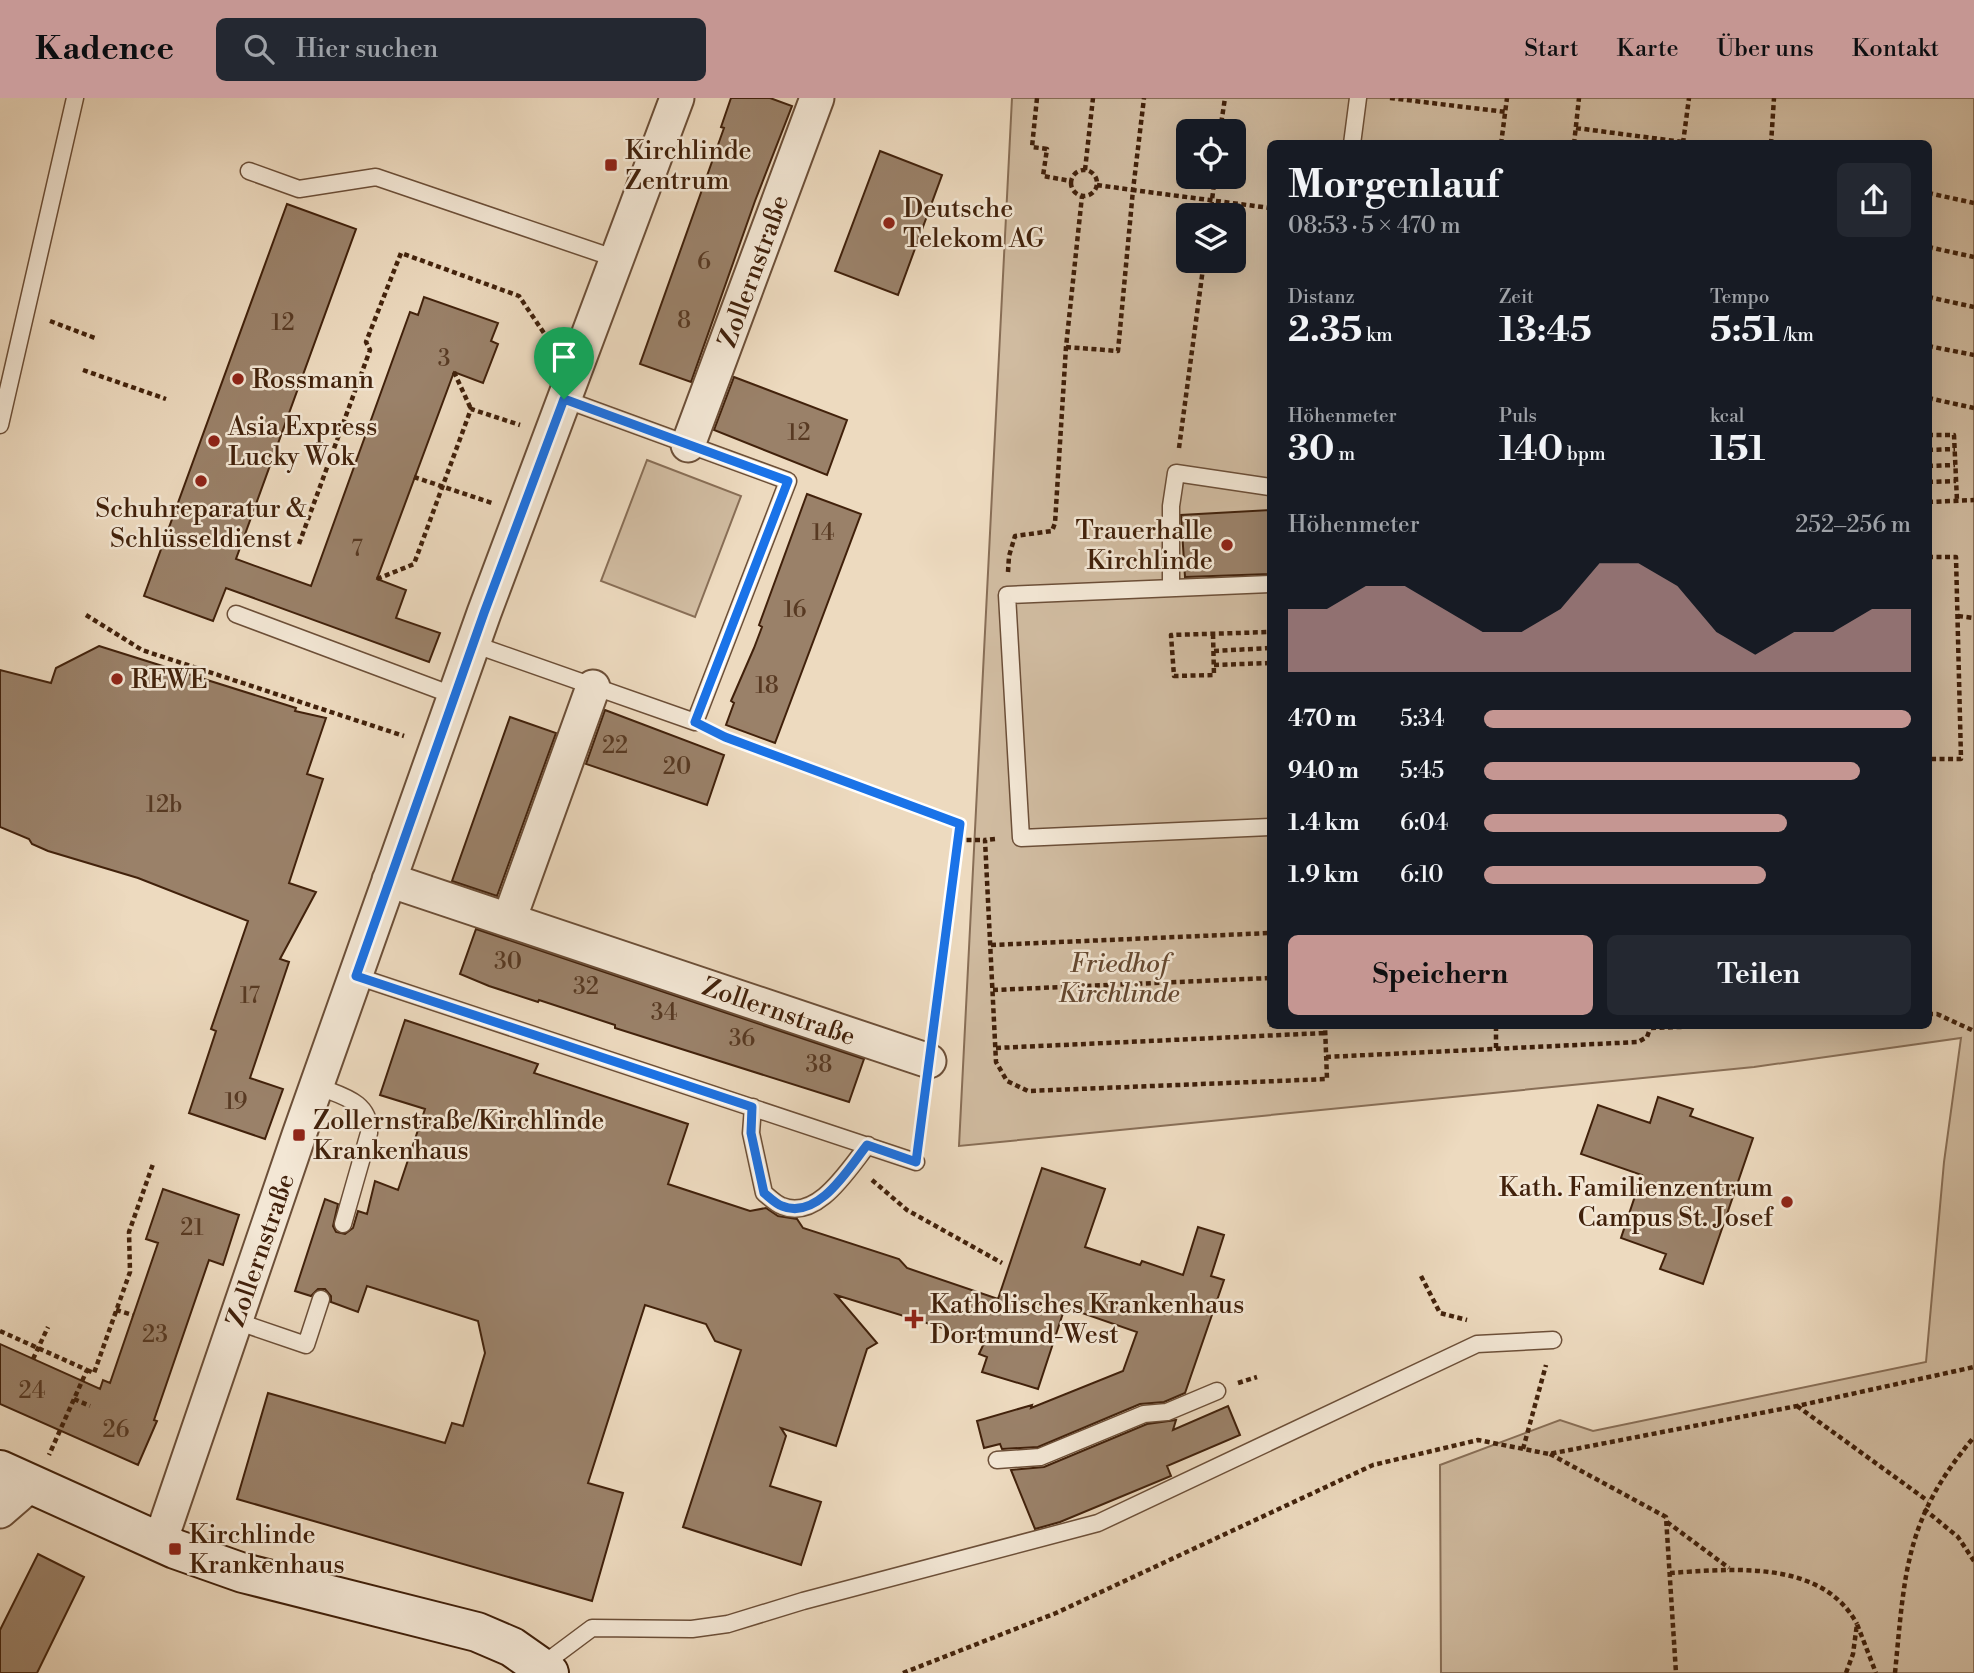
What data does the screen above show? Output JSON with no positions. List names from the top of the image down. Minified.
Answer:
{"streets":{"street":["Zollernstraße"]},"parks":["Friedhof Kirchlinde"],"places":{"transit":["Kirchlinde Zentrum","Zollernstraße/Kirchlinde Krankenhaus","Kirchlinde Krankenhaus"],"other":["Deutsche Telekom AG","Rossmann","Asia Express Lucky Wok","Schuhreparatur & Schlüsseldienst","Trauerhalle Kirchlinde","REWE","Kath. Familienzentrum Campus St. Josef"],"health":["Katholisches Krankenhaus Dortmund-West"]},"house_numbers":["6","8","12","3","12","14","7","16","18","22","20","12b","30","32","17","34","36","38","19","21","23","24","26"],"page":{"header":"Kadence","search":"Hier suchen","nav":["Start","Karte","Über uns","Kontakt"],"heading":["Morgenlauf","08:53 · 5 × 470 m"],"stats":[["Distanz","2.35 km"],["Zeit","13:45"],["Tempo","5:51 /km"],["Höhenmeter","30 m"],["Puls","140 bpm"],["kcal","151"]],"chart":["Höhenmeter","252–256 m"],"list":[{"name":"470 m","note":"5:34"},{"name":"940 m","note":"5:45"},{"name":"1.4 km","note":"6:04"},{"name":"1.9 km","note":"6:10"}],"buttons":["Speichern","Teilen"]}}
